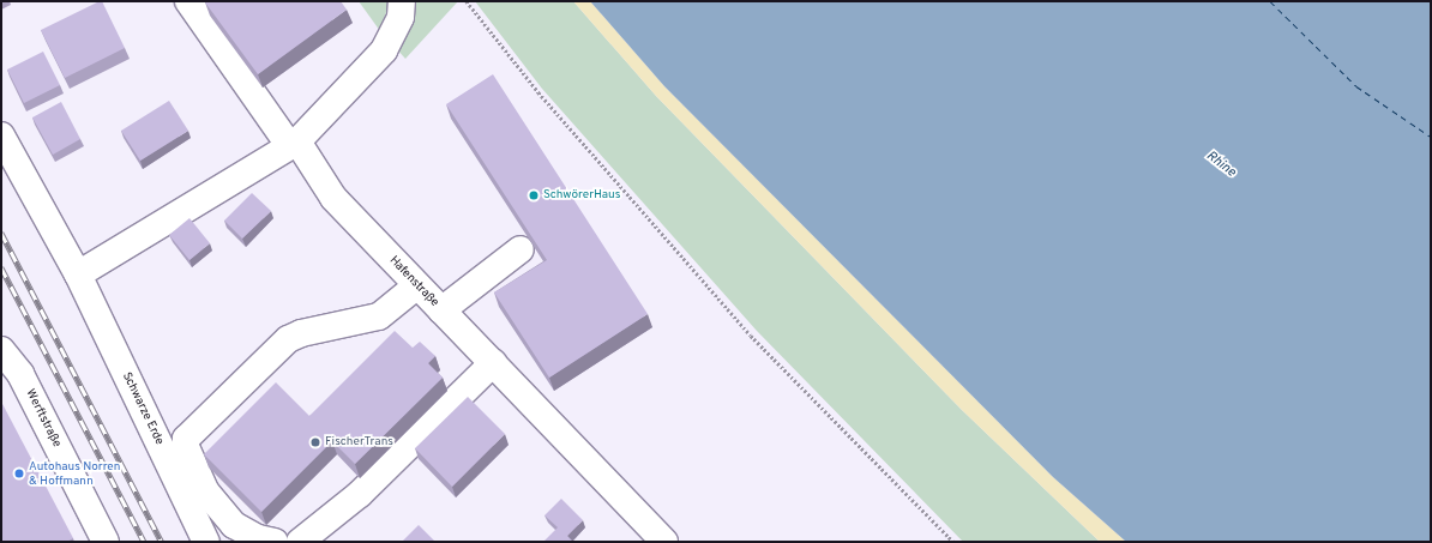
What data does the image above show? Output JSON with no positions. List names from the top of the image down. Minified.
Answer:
{"streets":{"street":["Hafenstraße","Schwarze Erde","Werftstraße"]},"water":["Rhine"],"places":["SchwörerHaus","FischerTrans","Autohaus Norren & Hoffmann"]}
